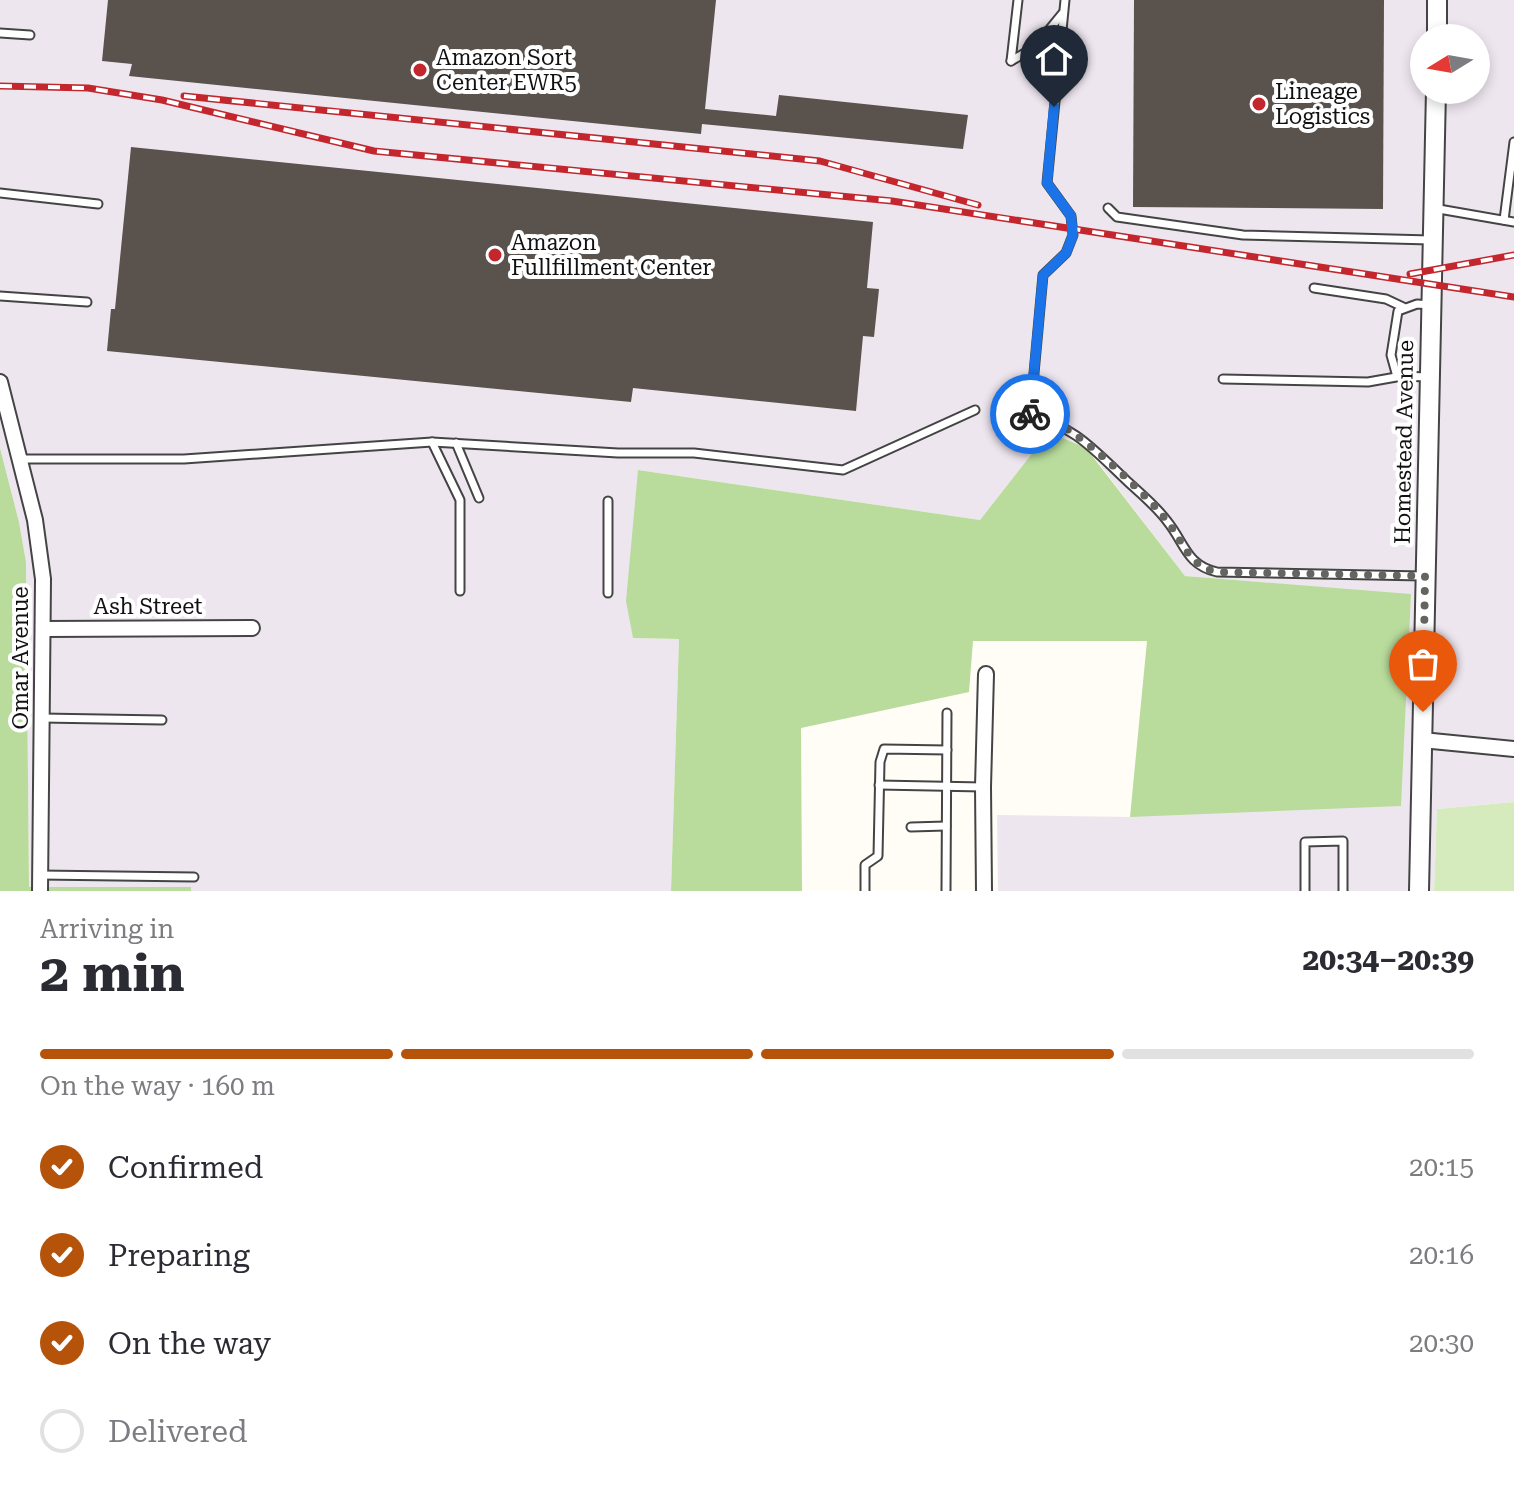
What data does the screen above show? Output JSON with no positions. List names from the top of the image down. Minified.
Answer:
{"streets":{"street":["Homestead Avenue","Ash Street","Omar Avenue"]},"crossings":[["Ash Street","Omar Avenue"]],"places":["Amazon Sort Center EWR5","Lineage Logistics","Amazon Fullfillment Center"],"north":"left","page":{"heading":["2 min","Arriving in","20:34–20:39"],"bar":"On the way · 160 m","list":[["Confirmed","20:15"],["Preparing","20:16"],["On the way","20:30"],"Delivered"]}}
